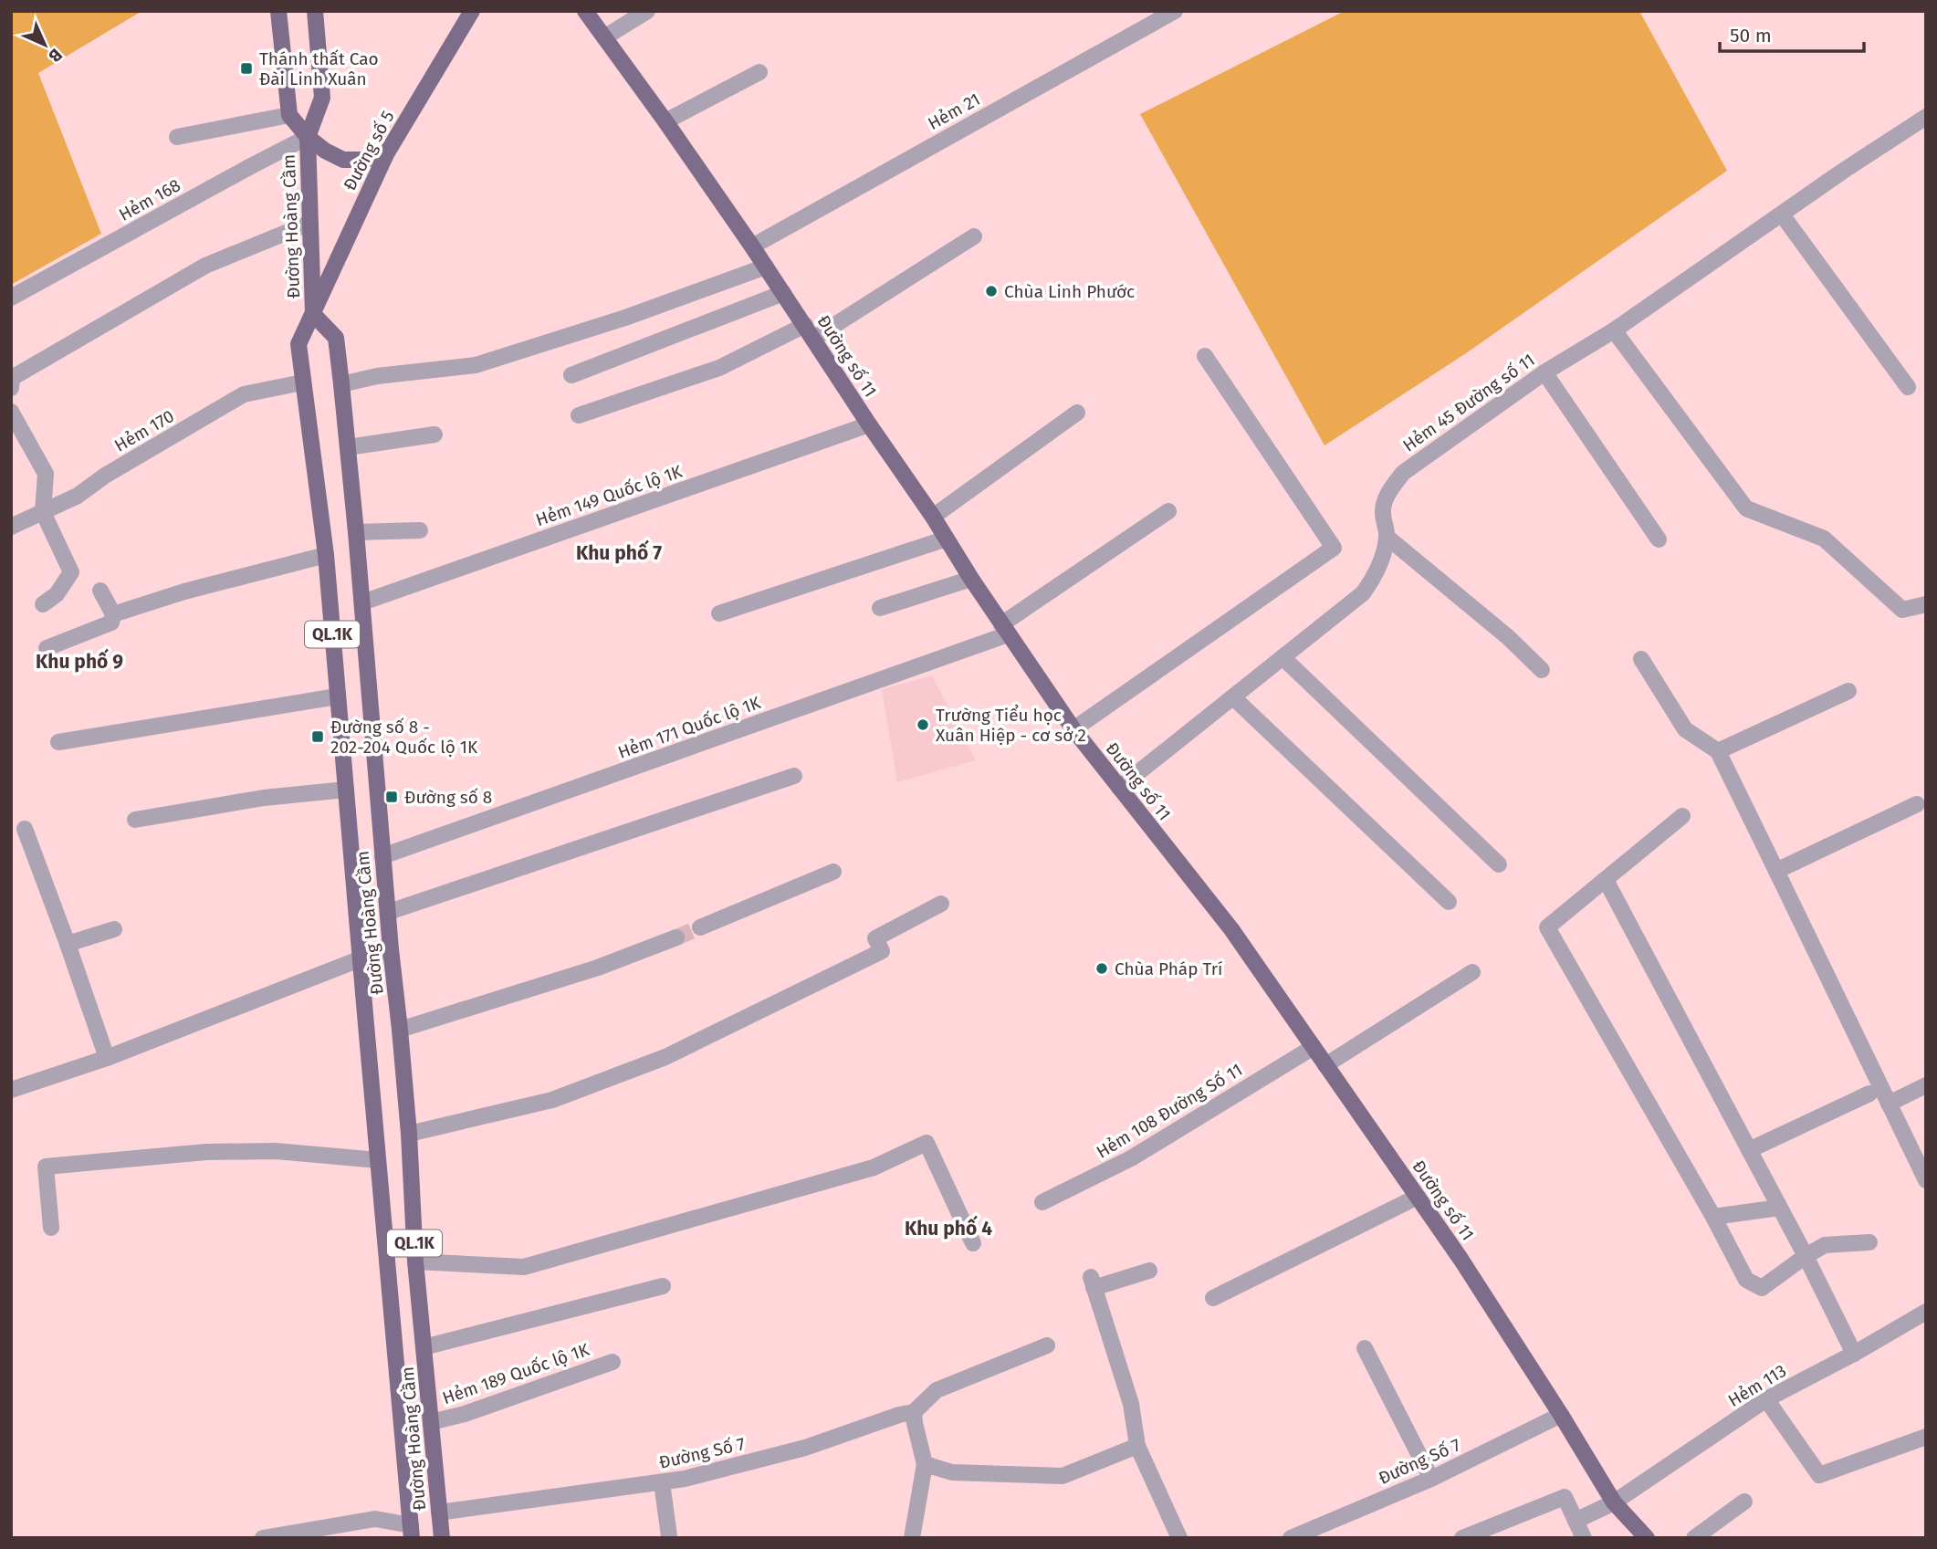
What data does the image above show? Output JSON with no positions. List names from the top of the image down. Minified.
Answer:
{"streets":{"main road":["Đường số 5","Đường Hoàng Cầm","Đường số 11","QL.1K"],"street":["Hẻm 21","Hẻm 168","Hẻm 45 Đường số 11","Hẻm 170","Hẻm 149 Quốc lộ 1K","Hẻm 171 Quốc lộ 1K","Hẻm 108 Đường Số 11","Hẻm 189 Quốc lộ 1K","Hẻm 113","Đường Số 7"]},"crossings":[["Hẻm 21","Đường số 11"],["Đường số 5","Đường Hoàng Cầm"],["Hẻm 168","Đường Hoàng Cầm"],["Đường Hoàng Cầm","Hẻm 170"],["Đường Hoàng Cầm","Hẻm 149 Quốc lộ 1K"],["Đường Hoàng Cầm","Hẻm 171 Quốc lộ 1K"],["Đường Hoàng Cầm","Hẻm 189 Quốc lộ 1K"],["Đường Hoàng Cầm","Đường Số 7"],["Đường số 11","Hẻm 45 Đường số 11"],["Đường số 11","Hẻm 149 Quốc lộ 1K"],["Đường số 11","Hẻm 171 Quốc lộ 1K"],["Đường số 11","Hẻm 108 Đường Số 11"],["Đường số 11","Hẻm 113"],["Đường số 11","Đường Số 7"]],"districts":["Khu phố 7","Khu phố 9","Khu phố 4"],"places":{"transit":["Thánh thất Cao Đài Linh Xuân","Đường số 8 - 202-204 Quốc lộ 1K","Đường số 8"],"other":["Chùa Linh Phước","Trường Tiểu học Xuân Hiệp - cơ sở 2","Chùa Pháp Trí"]},"scale_bar":"50 m","north":"bottom right"}
